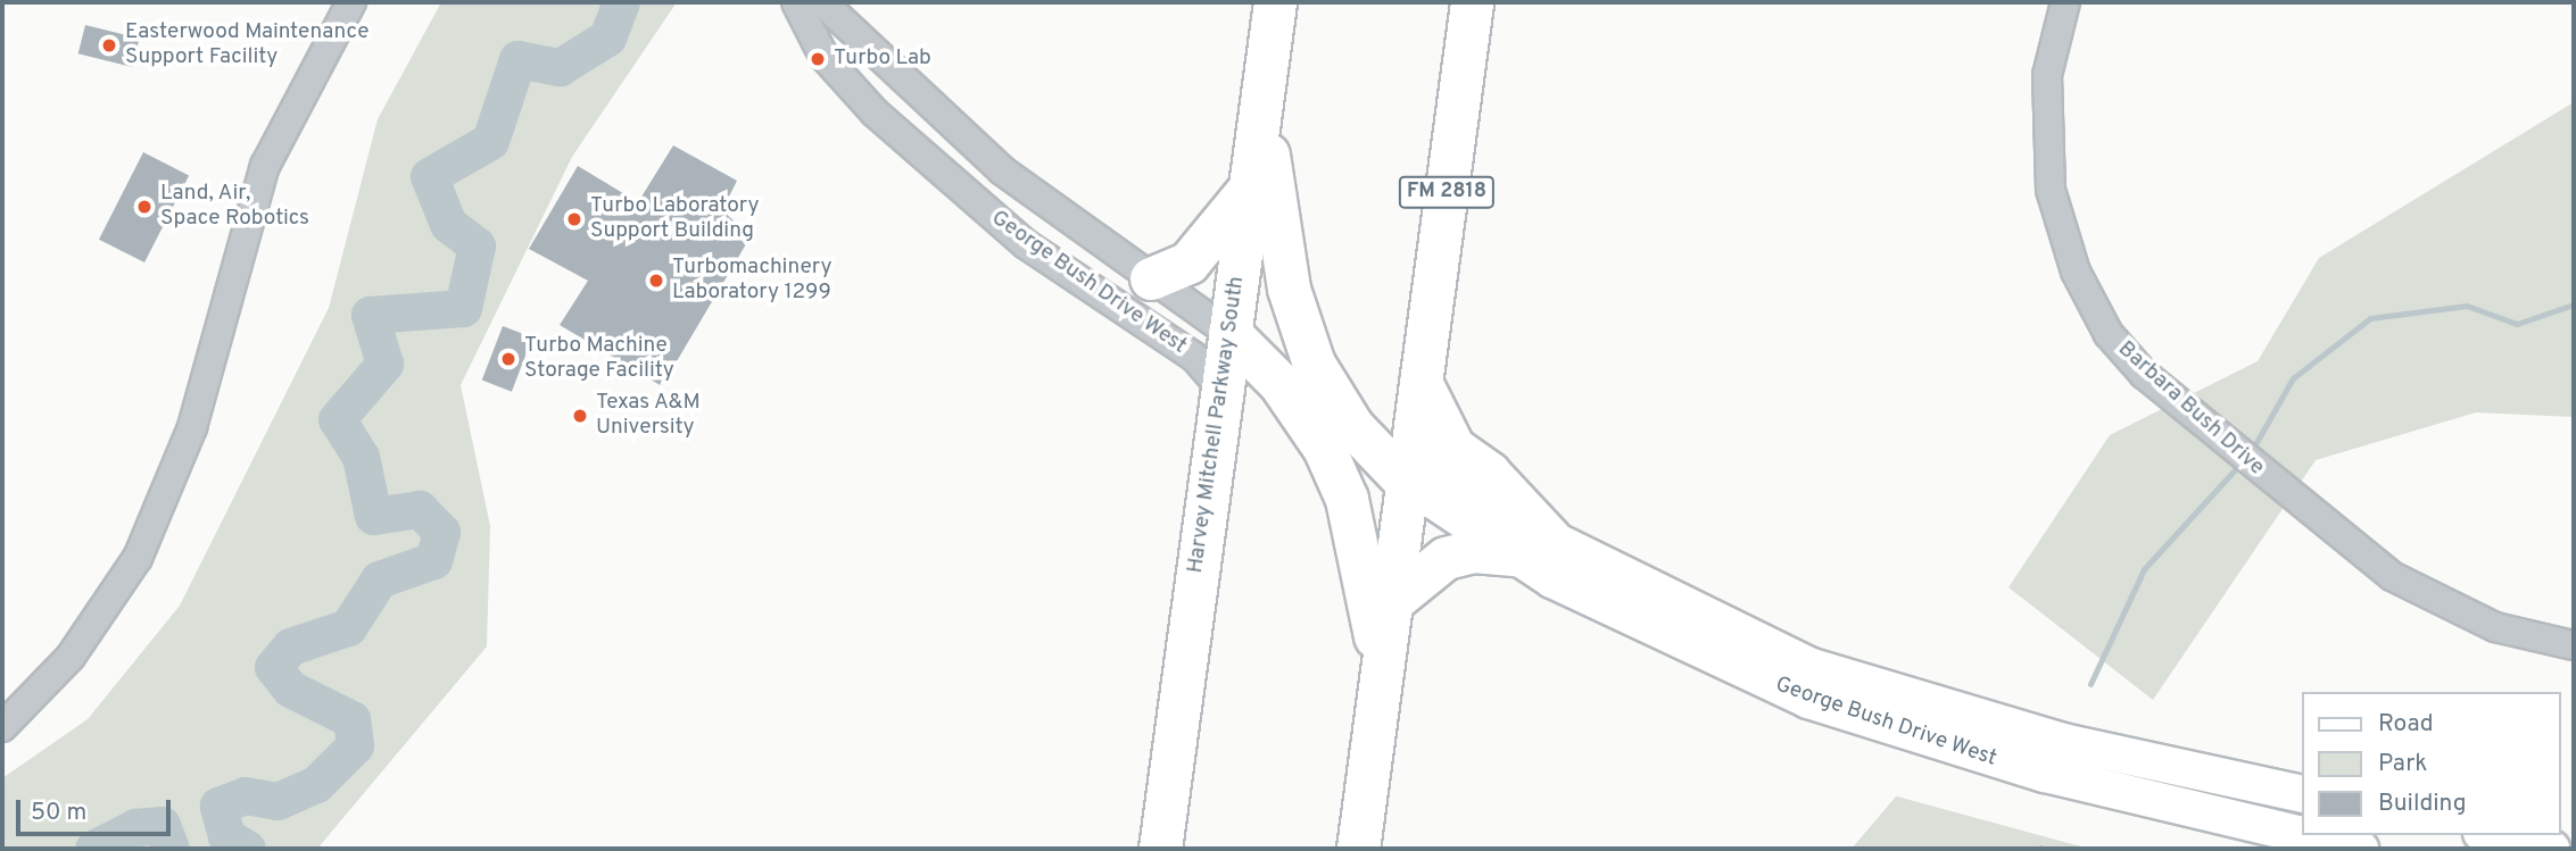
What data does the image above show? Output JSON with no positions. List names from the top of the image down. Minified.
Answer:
{"streets":{"highway":["FM 2818","Harvey Mitchell Parkway South"],"main road":["George Bush Drive West"],"street":["Barbara Bush Drive"]},"crossings":[["FM 2818","George Bush Drive West"],["George Bush Drive West","Harvey Mitchell Parkway South"]],"places":["Easterwood Maintenance Support Facility","Turbo Lab","Land, Air, Space Robotics","Turbo Laboratory Support Building","Turbomachinery Laboratory 1299","Turbo Machine Storage Facility","Texas A&M University"],"legend":["Road","Park","Building"],"scale_bar":"50 m"}
